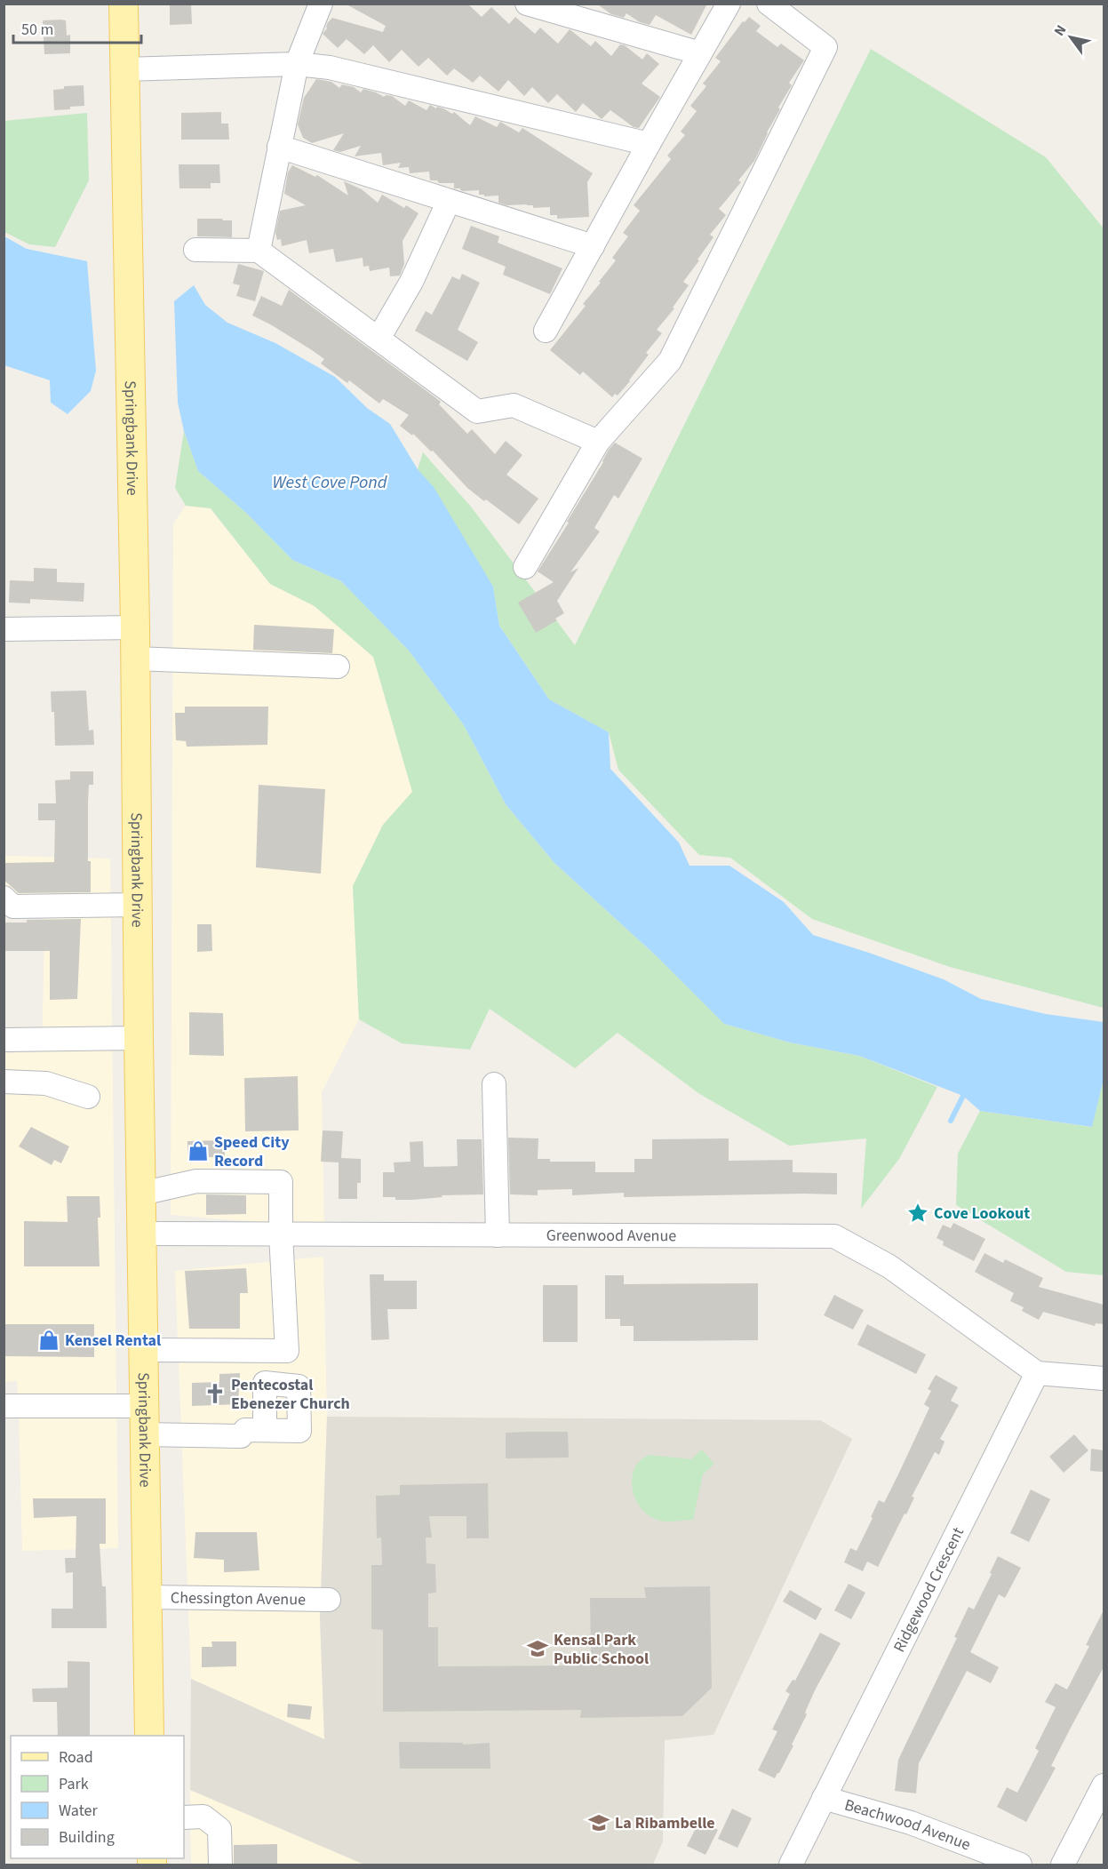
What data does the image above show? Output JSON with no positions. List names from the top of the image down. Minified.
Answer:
{"streets":{"main road":["Springbank Drive"],"street":["Greenwood Avenue","Ridgewood Crescent","Chessington Avenue","Beachwood Avenue"]},"crossings":[["Springbank Drive","Greenwood Avenue"],["Springbank Drive","Chessington Avenue"],["Greenwood Avenue","Ridgewood Crescent"],["Ridgewood Crescent","Beachwood Avenue"]],"water":["West Cove Pond"],"places":{"shop":["Speed City Record","Kensel Rental"],"place":["Cove Lookout"],"church":["Pentecostal Ebenezer Church"],"school or university":["Kensal Park Public School","La Ribambelle"]},"legend":["Road","Park","Water","Building"],"scale_bar":"50 m","north":"top left"}
